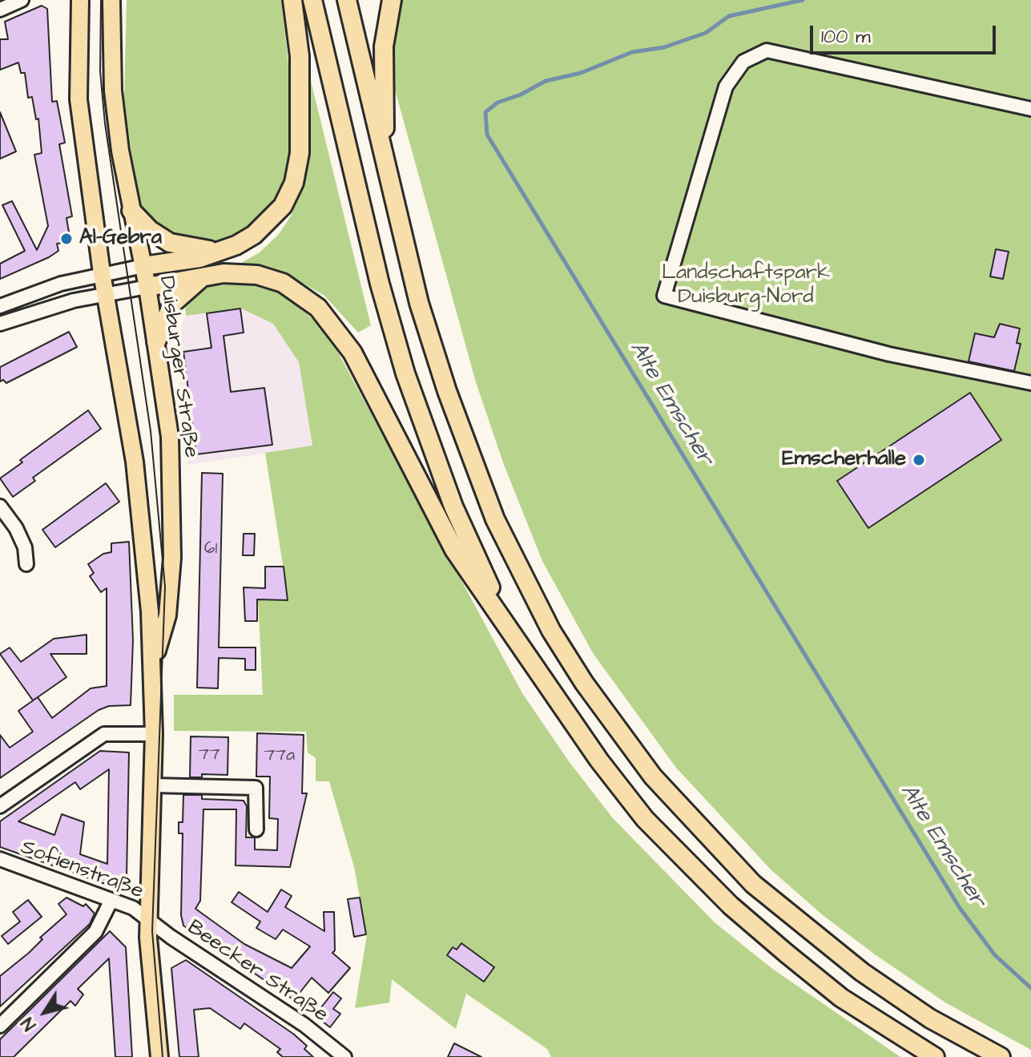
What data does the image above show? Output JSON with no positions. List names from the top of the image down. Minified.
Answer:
{"streets":{"main road":["Duisburger Straße"],"street":["Sofienstraße","Beecker Straße"]},"crossings":[["Duisburger Straße","Sofienstraße"],["Duisburger Straße","Beecker Straße"],["Sofienstraße","Beecker Straße"]],"water":["Alte Emscher"],"parks":["Landschaftspark Duisburg-Nord"],"places":["Al-Gebra","Emscherhalle"],"house_numbers":["61","77","77a"],"scale_bar":"100 m","north":"bottom left"}
